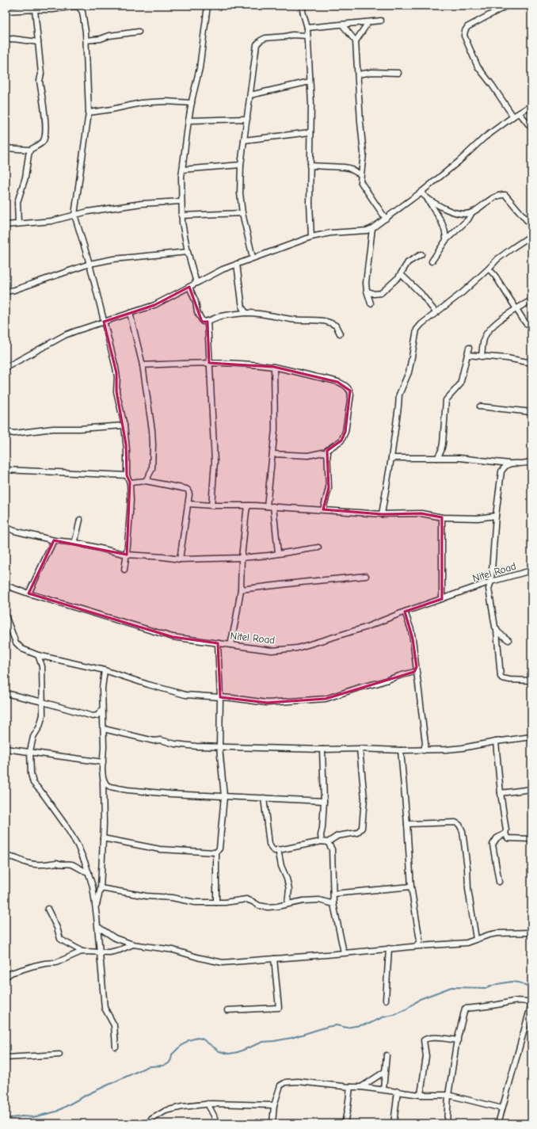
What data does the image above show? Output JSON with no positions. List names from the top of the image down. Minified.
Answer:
{"streets":{"street":["Nitel Road"]}}
